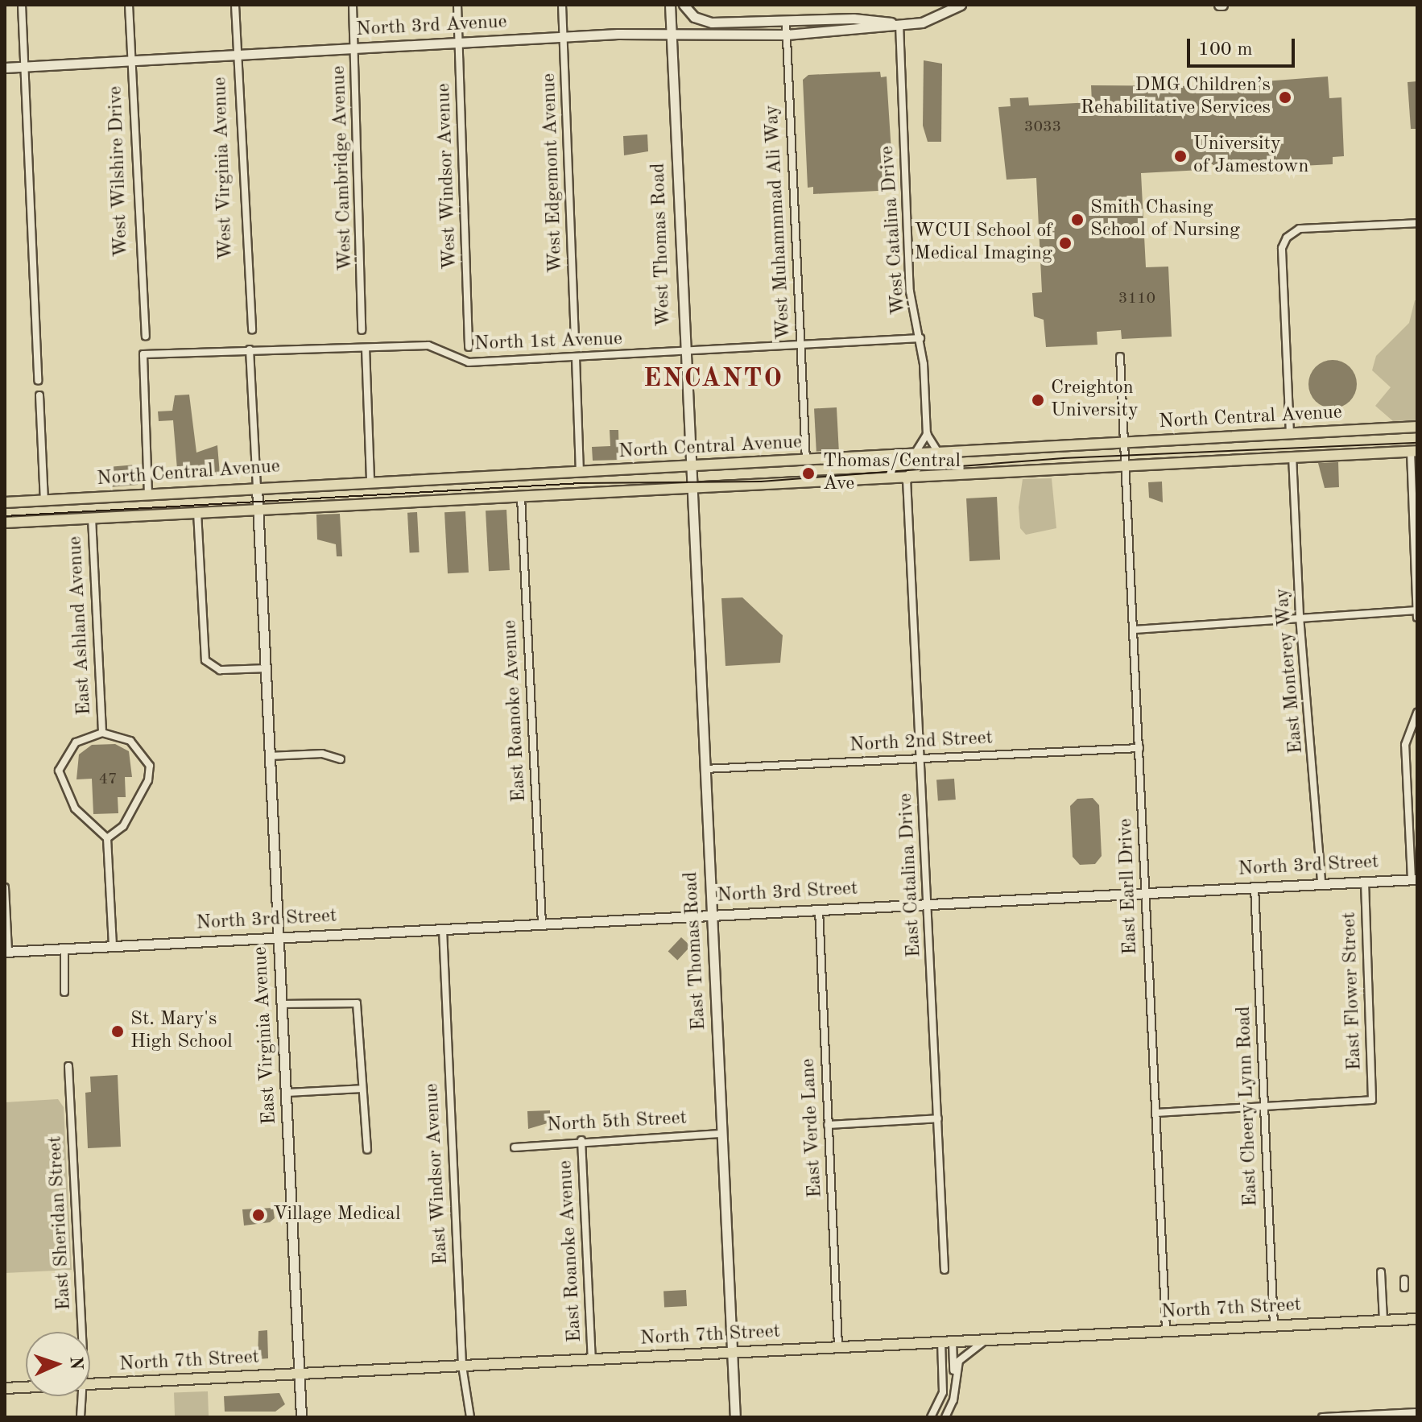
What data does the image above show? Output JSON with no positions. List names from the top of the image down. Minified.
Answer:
{"streets":{"main road":["North Central Avenue","North 7th Street"],"street":["North 3rd Avenue","West Virginia Avenue","West Cambridge Avenue","West Wilshire Drive","West Edgemont Avenue","West Windsor Avenue","West Muhammmad Ali Way","West Catalina Drive","West Thomas Road","North 1st Avenue","East Ashland Avenue","East Monterey Way","East Roanoke Avenue","North 2nd Street","North 3rd Street","East Catalina Drive","East Earll Drive","East Thomas Road","East Flower Street","East Virginia Avenue","East Cheery Lynn Road","North 5th Street","East Verde Lane","East Windsor Avenue","East Sheridan Street"]},"crossings":[["North 3rd Avenue","West Virginia Avenue"],["North 3rd Avenue","West Cambridge Avenue"],["North 3rd Avenue","West Wilshire Drive"],["North 3rd Avenue","West Edgemont Avenue"],["North 3rd Avenue","West Windsor Avenue"],["North 3rd Avenue","West Muhammmad Ali Way"],["North 3rd Avenue","West Catalina Drive"],["North 3rd Avenue","West Thomas Road"],["West Muhammmad Ali Way","North 1st Avenue"],["West Muhammmad Ali Way","North Central Avenue"],["West Catalina Drive","North 1st Avenue"],["West Thomas Road","North 1st Avenue"],["West Thomas Road","North Central Avenue"],["West Thomas Road","East Thomas Road"],["North 1st Avenue","North Central Avenue"],["North Central Avenue","East Ashland Avenue"],["North Central Avenue","East Monterey Way"],["North Central Avenue","East Roanoke Avenue"],["North Central Avenue","East Catalina Drive"],["North Central Avenue","East Earll Drive"],["North Central Avenue","East Thomas Road"],["North Central Avenue","East Virginia Avenue"],["East Monterey Way","North 3rd Street"],["East Roanoke Avenue","North 3rd Street"],["East Roanoke Avenue","North 5th Street"],["East Roanoke Avenue","North 7th Street"],["North 2nd Street","East Catalina Drive"],["North 2nd Street","East Earll Drive"],["North 2nd Street","East Thomas Road"],["North 3rd Street","East Catalina Drive"],["North 3rd Street","East Earll Drive"],["North 3rd Street","East Thomas Road"],["North 3rd Street","East Flower Street"],["North 3rd Street","East Virginia Avenue"],["North 3rd Street","East Cheery Lynn Road"],["North 3rd Street","East Verde Lane"],["North 3rd Street","East Windsor Avenue"],["East Earll Drive","North 7th Street"],["East Thomas Road","North 5th Street"],["East Thomas Road","North 7th Street"],["East Flower Street","East Cheery Lynn Road"],["East Virginia Avenue","North 7th Street"],["East Cheery Lynn Road","North 7th Street"],["East Verde Lane","North 7th Street"],["East Windsor Avenue","North 7th Street"]],"districts":["ENCANTO"],"places":["DMG Children’s Rehabilitative Services","University of Jamestown","Smith Chasing School of Nursing","WCUI School of Medical Imaging","Creighton University","Thomas/Central Ave","St. Mary's High School","Village Medical"],"house_numbers":["3033","3110","47"],"scale_bar":"100 m","north":"right"}
